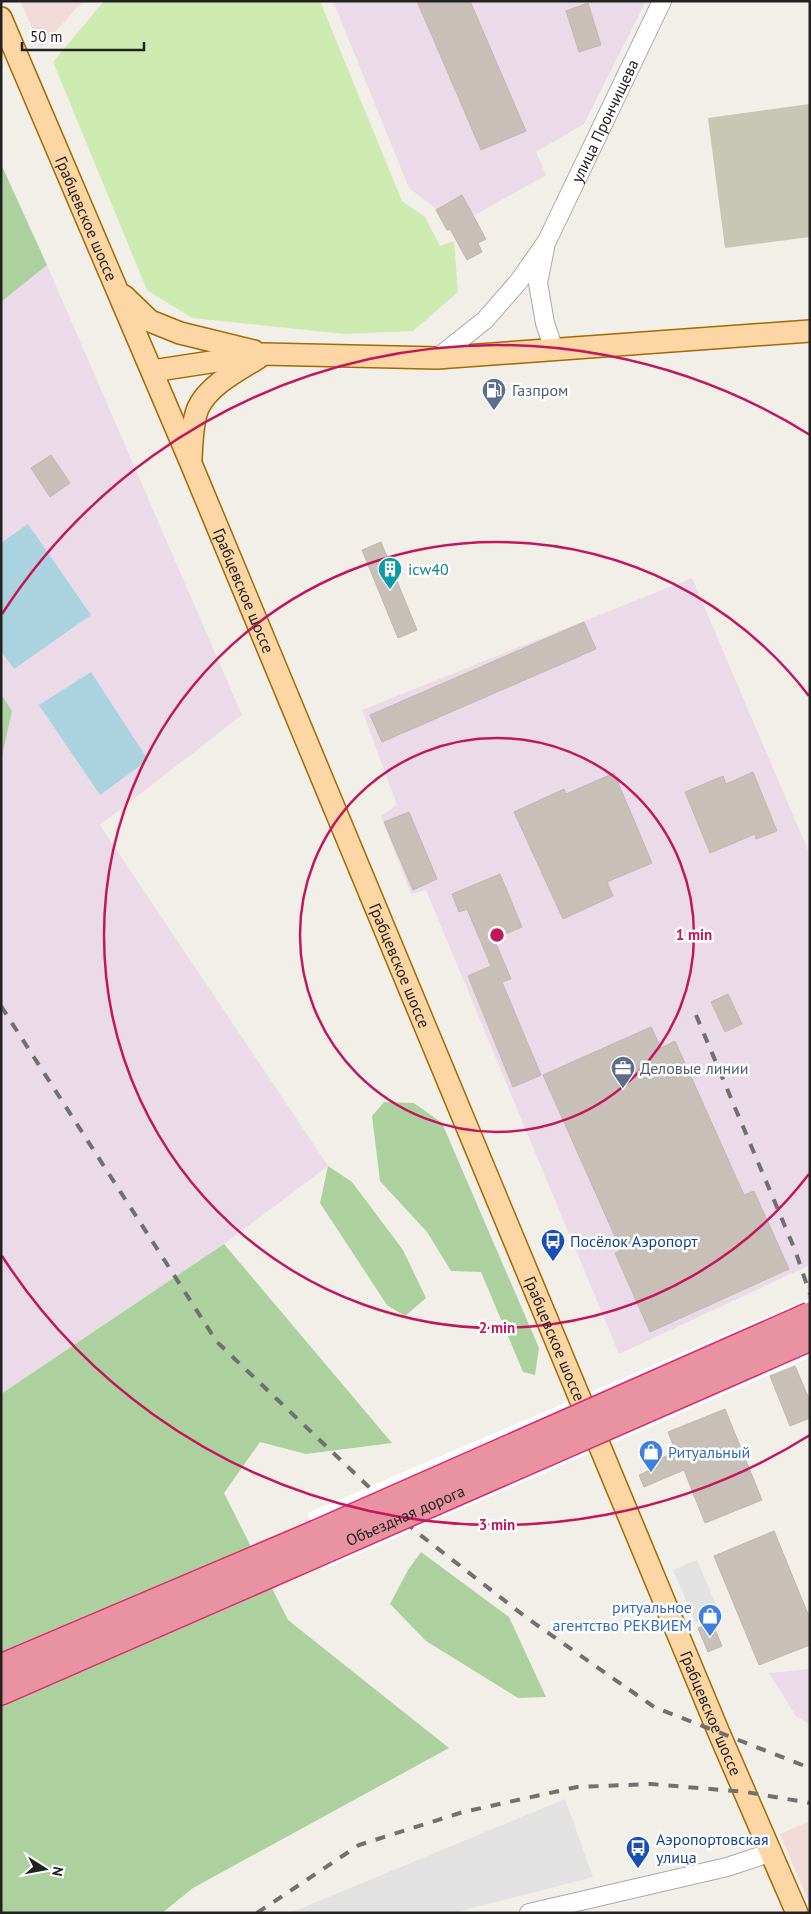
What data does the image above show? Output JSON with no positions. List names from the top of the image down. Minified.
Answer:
{"streets":{"highway":["Объездная дорога"],"main road":["Грабцевское шоссе"],"street":["улица Прончищева"]},"places":{"fuel station":["Газпром"],"building":["icw40"],"office":["Деловые линии"],"bus stop":["Посёлок Аэропорт","Аэропортовская улица"],"shop":["Ритуальный","ритуальное агентство РЕКВИЕМ"]},"scale_bar":"50 m","north":"right","rings":["1 min","2 min","3 min"]}
